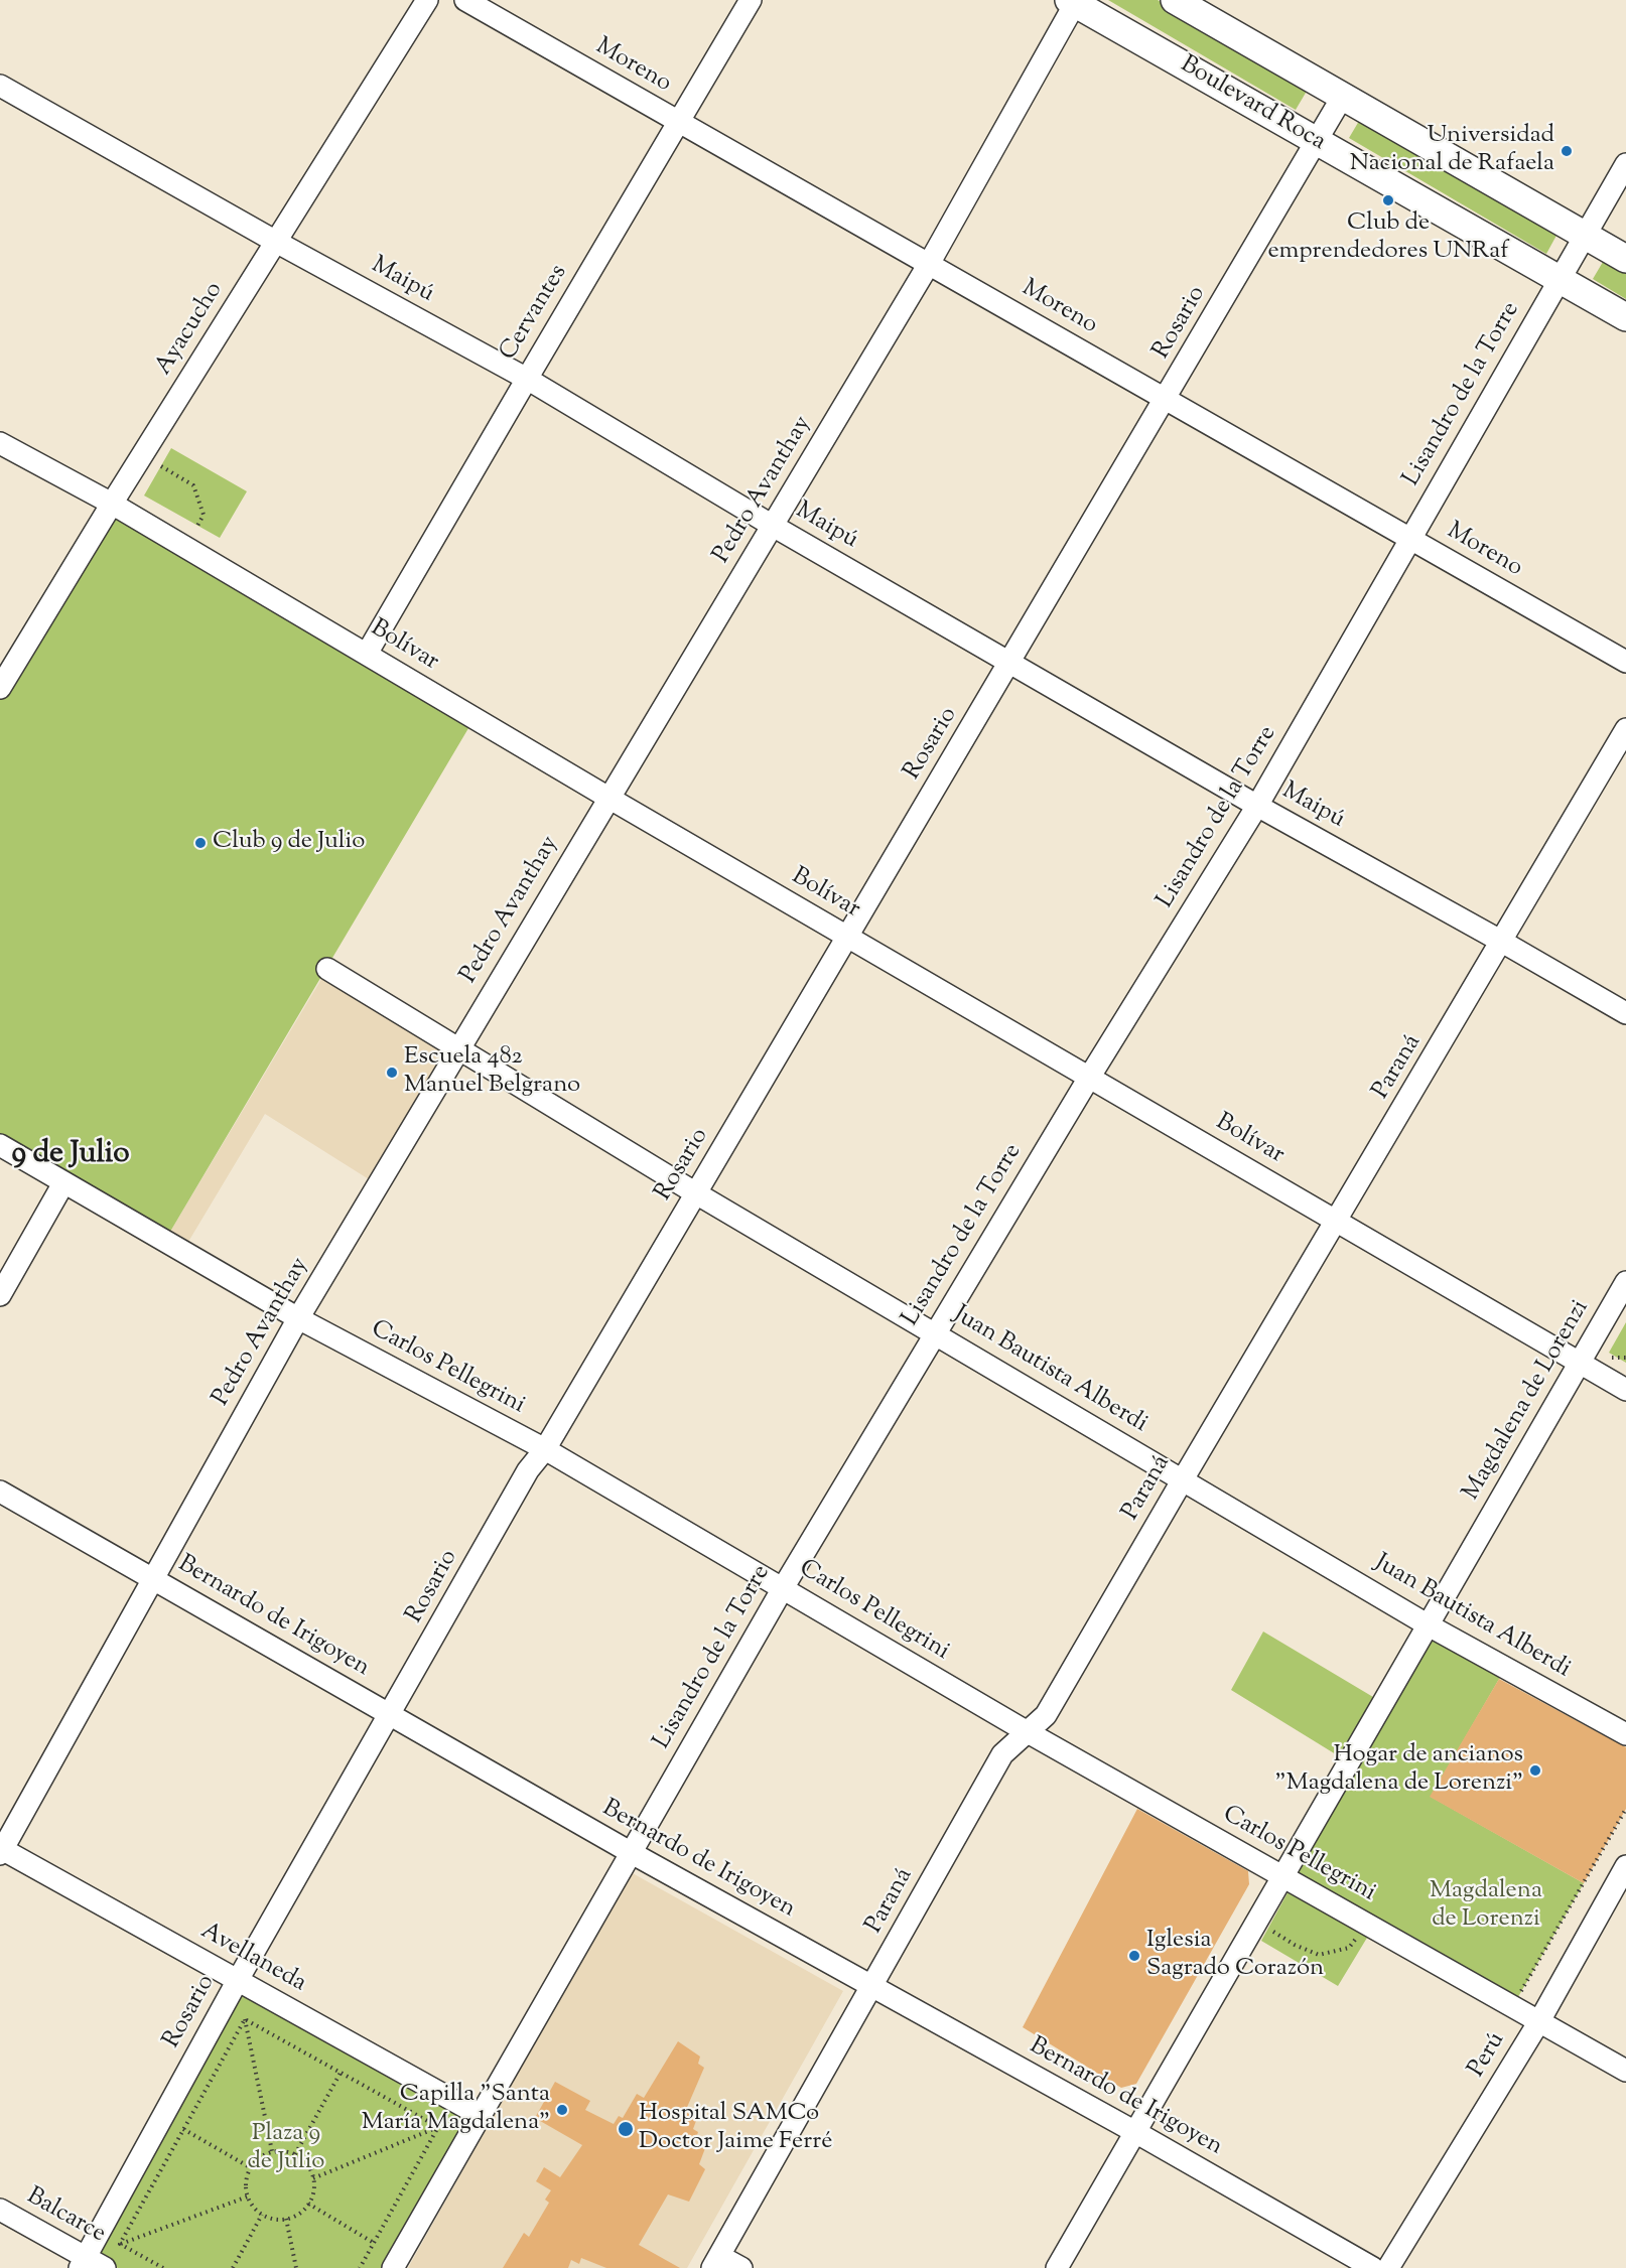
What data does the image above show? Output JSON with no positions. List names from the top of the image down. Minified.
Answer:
{"streets":{"main road":["Boulevard Roca"],"street":["Moreno","Maipú","Cervantes","Rosario","Ayacucho","Lisandro de la Torre","Pedro Avanthay","Bolívar","Paraná","Carlos Pellegrini","Juan Bautista Alberdi","Magdalena de Lorenzi","Bernardo de Irigoyen","Avellaneda","Perú","Balcarce"]},"crossings":[["Moreno","Cervantes"],["Moreno","Rosario"],["Moreno","Lisandro de la Torre"],["Moreno","Pedro Avanthay"],["Boulevard Roca","Rosario"],["Boulevard Roca","Lisandro de la Torre"],["Boulevard Roca","Pedro Avanthay"],["Maipú","Cervantes"],["Maipú","Rosario"],["Maipú","Ayacucho"],["Maipú","Lisandro de la Torre"],["Maipú","Pedro Avanthay"],["Maipú","Paraná"],["Cervantes","Bolívar"],["Rosario","Bolívar"],["Rosario","Carlos Pellegrini"],["Rosario","Juan Bautista Alberdi"],["Rosario","Bernardo de Irigoyen"],["Rosario","Avellaneda"],["Rosario","Balcarce"],["Ayacucho","Bolívar"],["Lisandro de la Torre","Bolívar"],["Lisandro de la Torre","Carlos Pellegrini"],["Lisandro de la Torre","Juan Bautista Alberdi"],["Lisandro de la Torre","Bernardo de Irigoyen"],["Lisandro de la Torre","Avellaneda"],["Pedro Avanthay","Bolívar"],["Pedro Avanthay","Carlos Pellegrini"],["Pedro Avanthay","Juan Bautista Alberdi"],["Pedro Avanthay","Bernardo de Irigoyen"],["Pedro Avanthay","Avellaneda"],["Bolívar","Paraná"],["Bolívar","Magdalena de Lorenzi"],["Paraná","Carlos Pellegrini"],["Paraná","Juan Bautista Alberdi"],["Paraná","Bernardo de Irigoyen"],["Carlos Pellegrini","Magdalena de Lorenzi"],["Carlos Pellegrini","Perú"],["Juan Bautista Alberdi","Magdalena de Lorenzi"],["Magdalena de Lorenzi","Bernardo de Irigoyen"]],"districts":["9 de Julio"],"parks":["Magdalena de Lorenzi","Plaza 9 de Julio"],"places":["Universidad Nacional de Rafaela","Club de emprendedores UNRaf","Club 9 de Julio","Escuela 482 Manuel Belgrano","Hogar de ancianos \"Magdalena de Lorenzi\"","Iglesia Sagrado Corazón","Capilla \"Santa María Magdalena\"","Hospital SAMCo Doctor Jaime Ferré"]}
